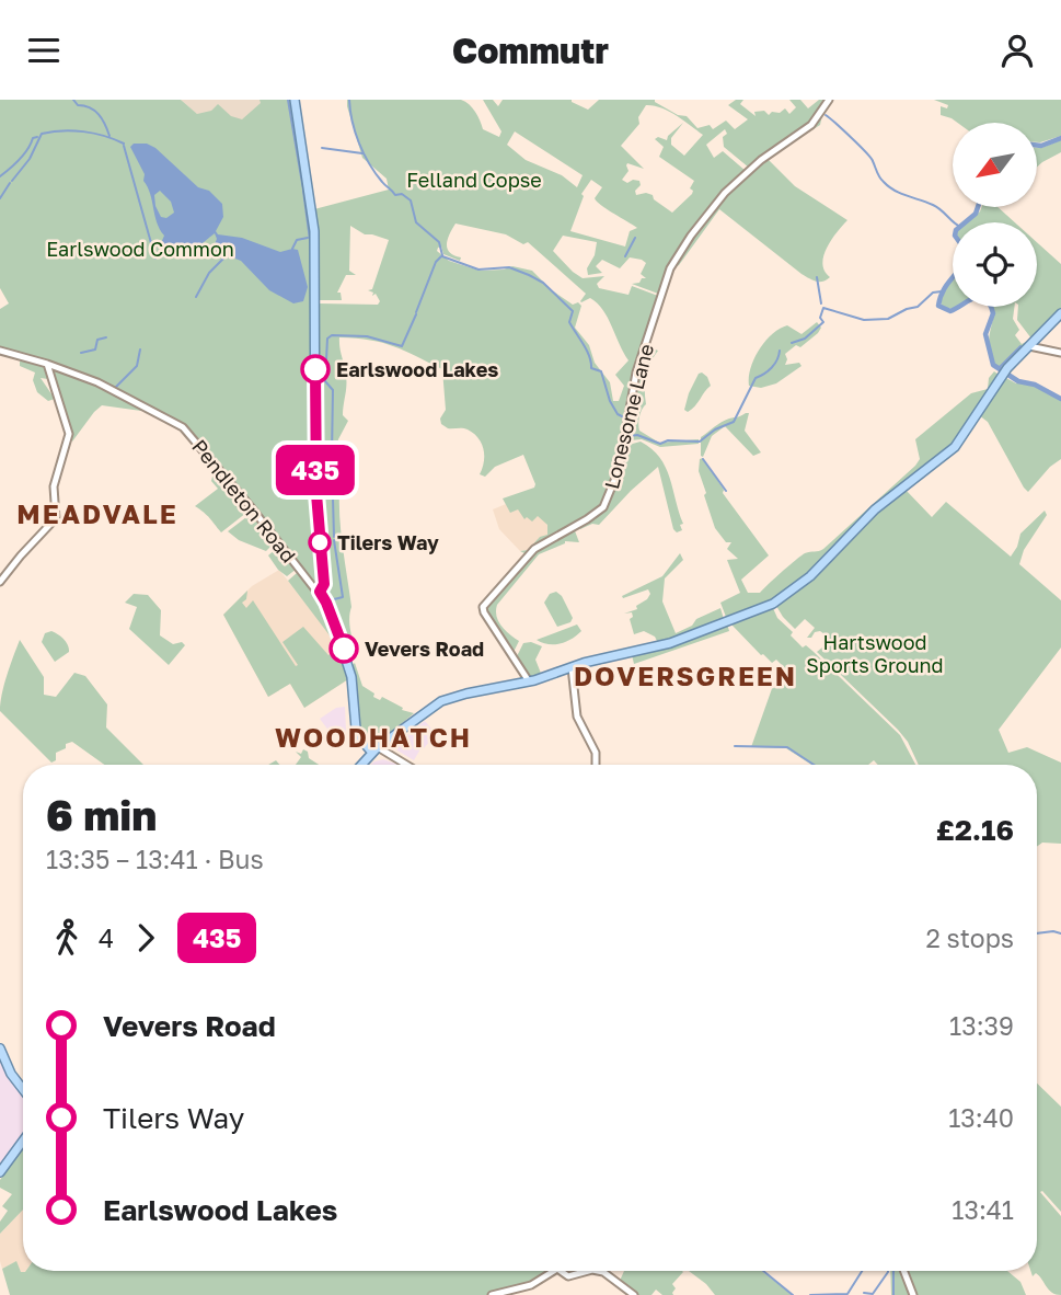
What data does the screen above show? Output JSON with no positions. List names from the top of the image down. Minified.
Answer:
{"streets":{"street":["Lonesome Lane","Pendleton Road"]},"districts":["MEADVALE","DOVERSGREEN","WOODHATCH"],"parks":["Felland Copse","Earlswood Common","Hartswood Sports Ground"],"places":["Earlswood Lakes","Tilers Way","Vevers Road"],"lines":["bus line 435"],"north":"bottom left","page":{"header":"Commutr","on_map":"435","heading":["6 min","13:35 – 13:41 · Bus","£2.16"],"legs":["4","435","2 stops"],"list":[{"name":"Vevers Road","value":"13:39"},{"name":"Tilers Way","value":"13:40"},{"name":"Earlswood Lakes","value":"13:41"}]}}
